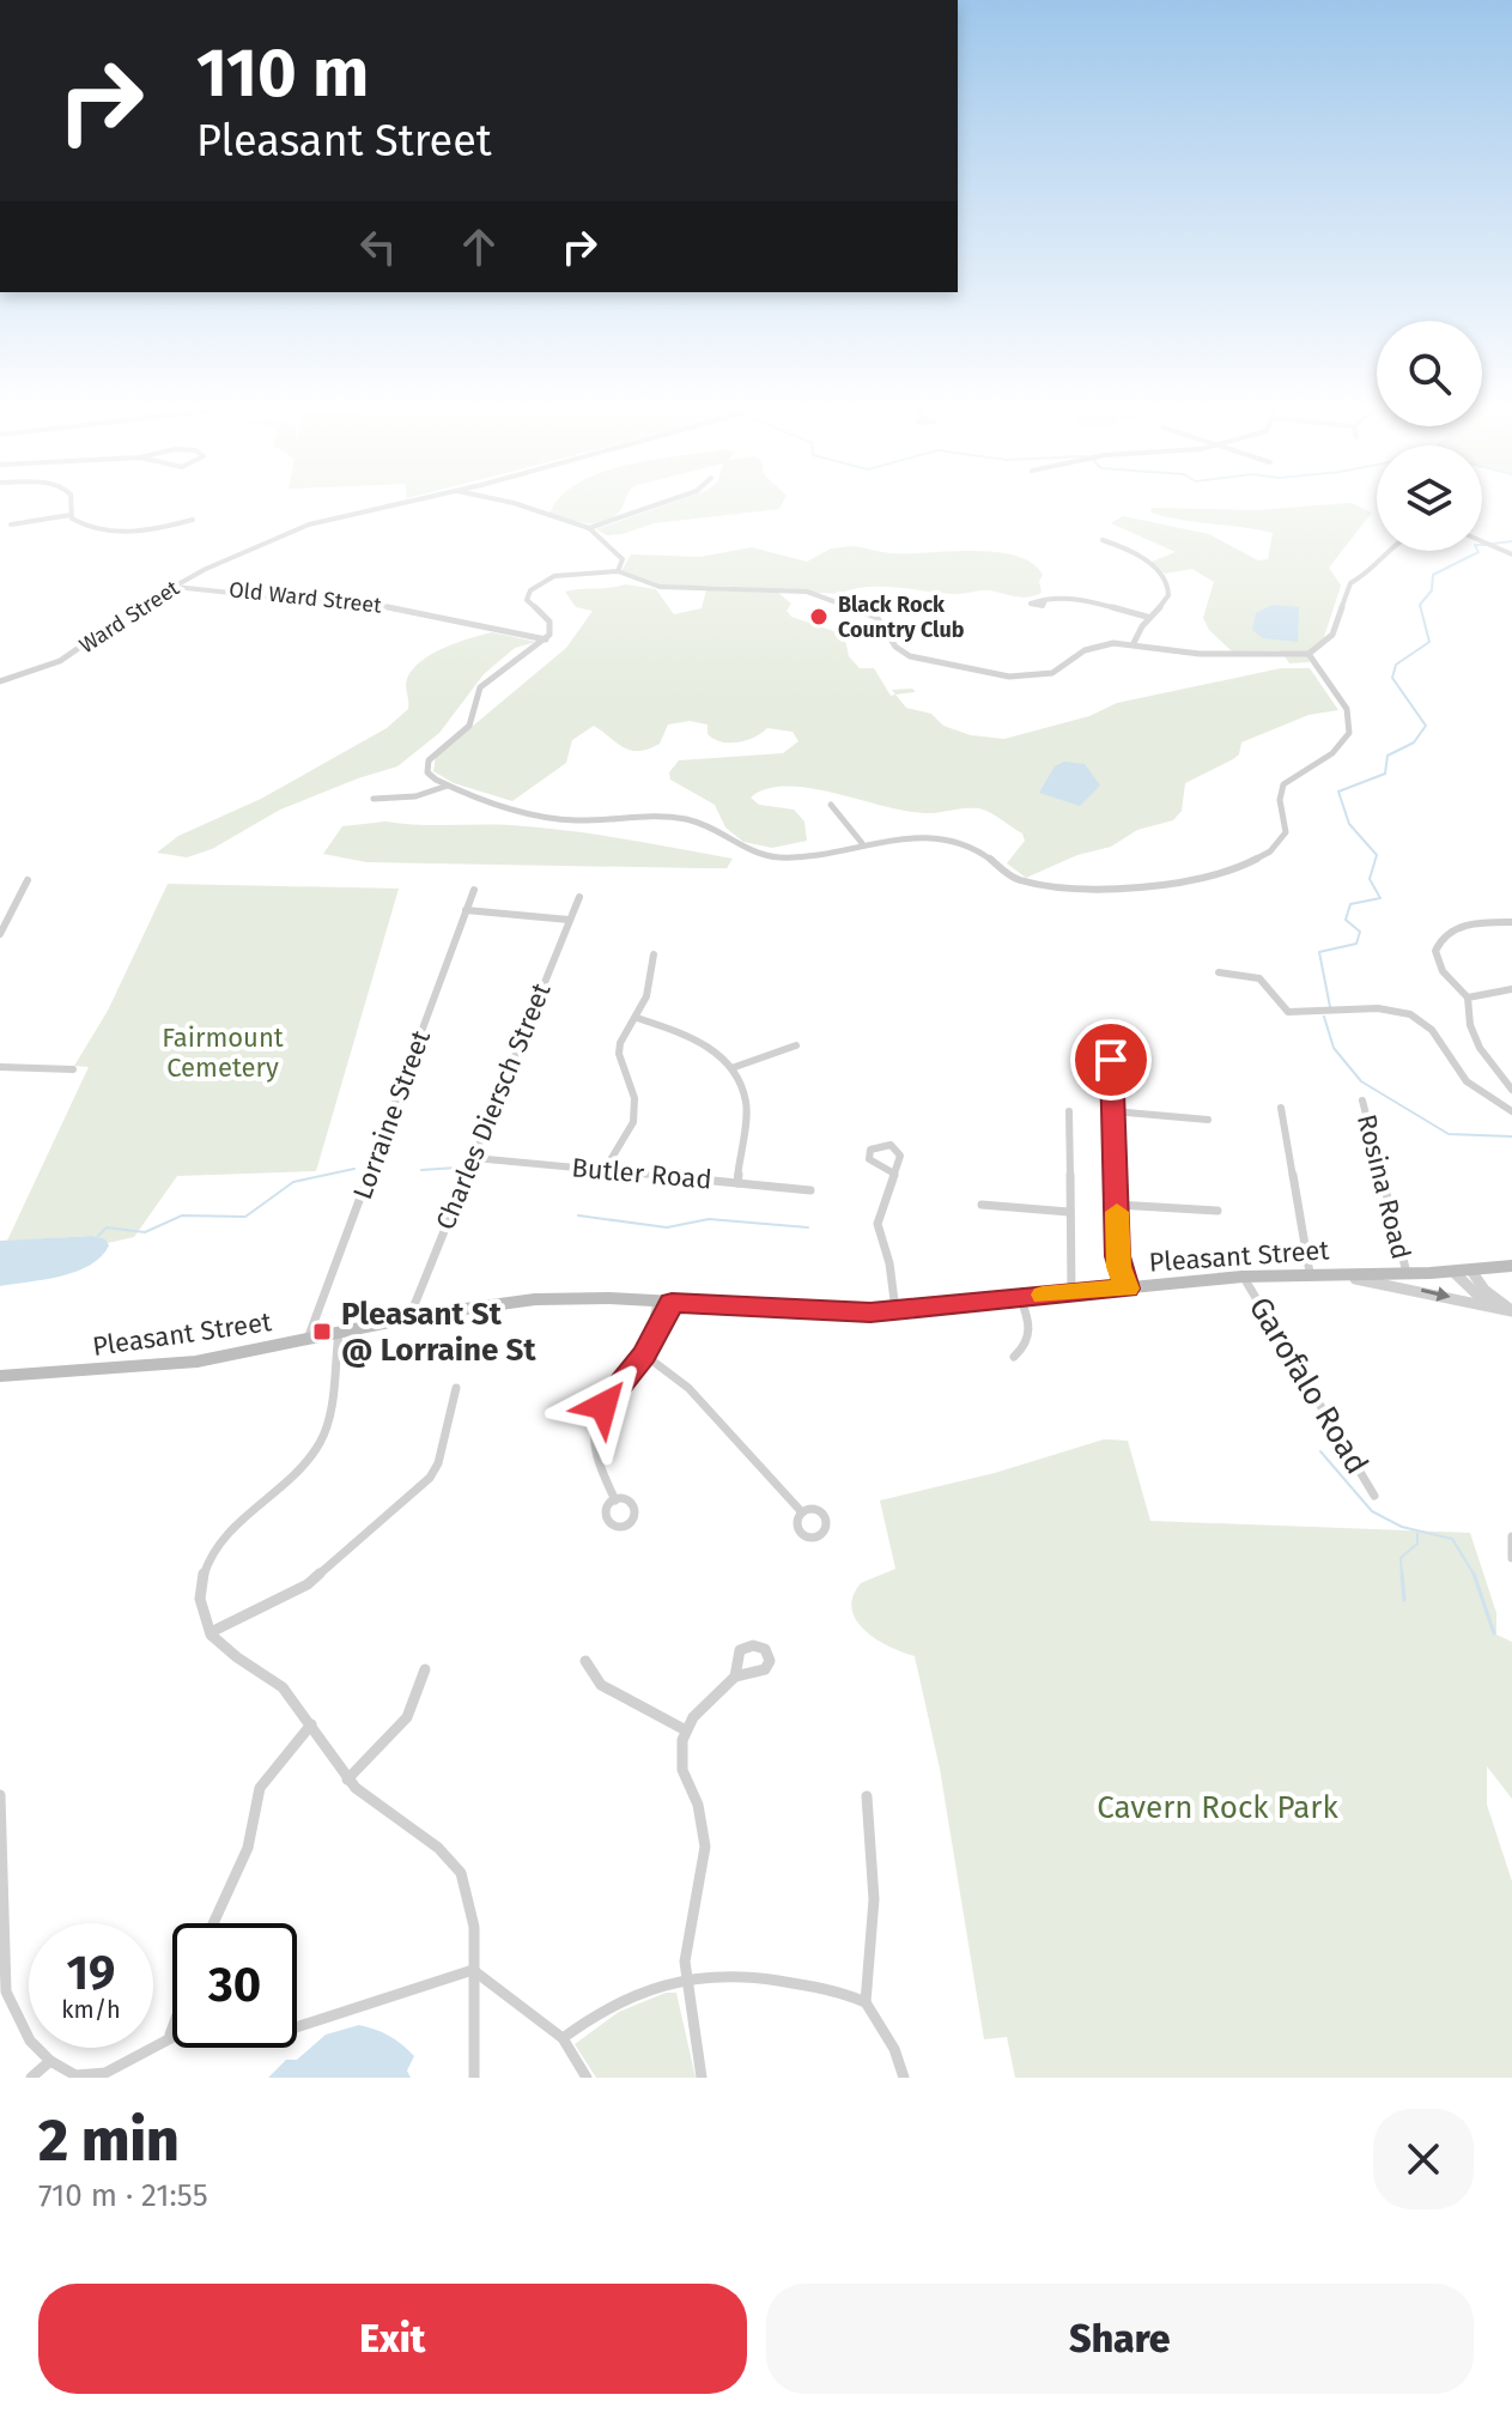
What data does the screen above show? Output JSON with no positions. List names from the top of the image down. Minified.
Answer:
{"streets":{"main road":["Pleasant Street"],"street":["Old Ward Street","Ward Street","Charles Diersch Street","Lorraine Street","Butler Road","Rosina Road","Garofalo Road"]},"crossings":[["Old Ward Street","Ward Street"],["Charles Diersch Street","Butler Road"],["Charles Diersch Street","Pleasant Street"],["Lorraine Street","Pleasant Street"],["Rosina Road","Pleasant Street"],["Pleasant Street","Garofalo Road"]],"parks":["Fairmount Cemetery","Cavern Rock Park"],"places":{"other":["Black Rock Country Club"],"transit":["Pleasant St @ Lorraine St"]},"page":{"turn":["110 m","Pleasant Street"],"speed":"19 km/h","limit":"30","heading":["2 min","710 m · 21:55"],"buttons":["Exit","Share"]}}
